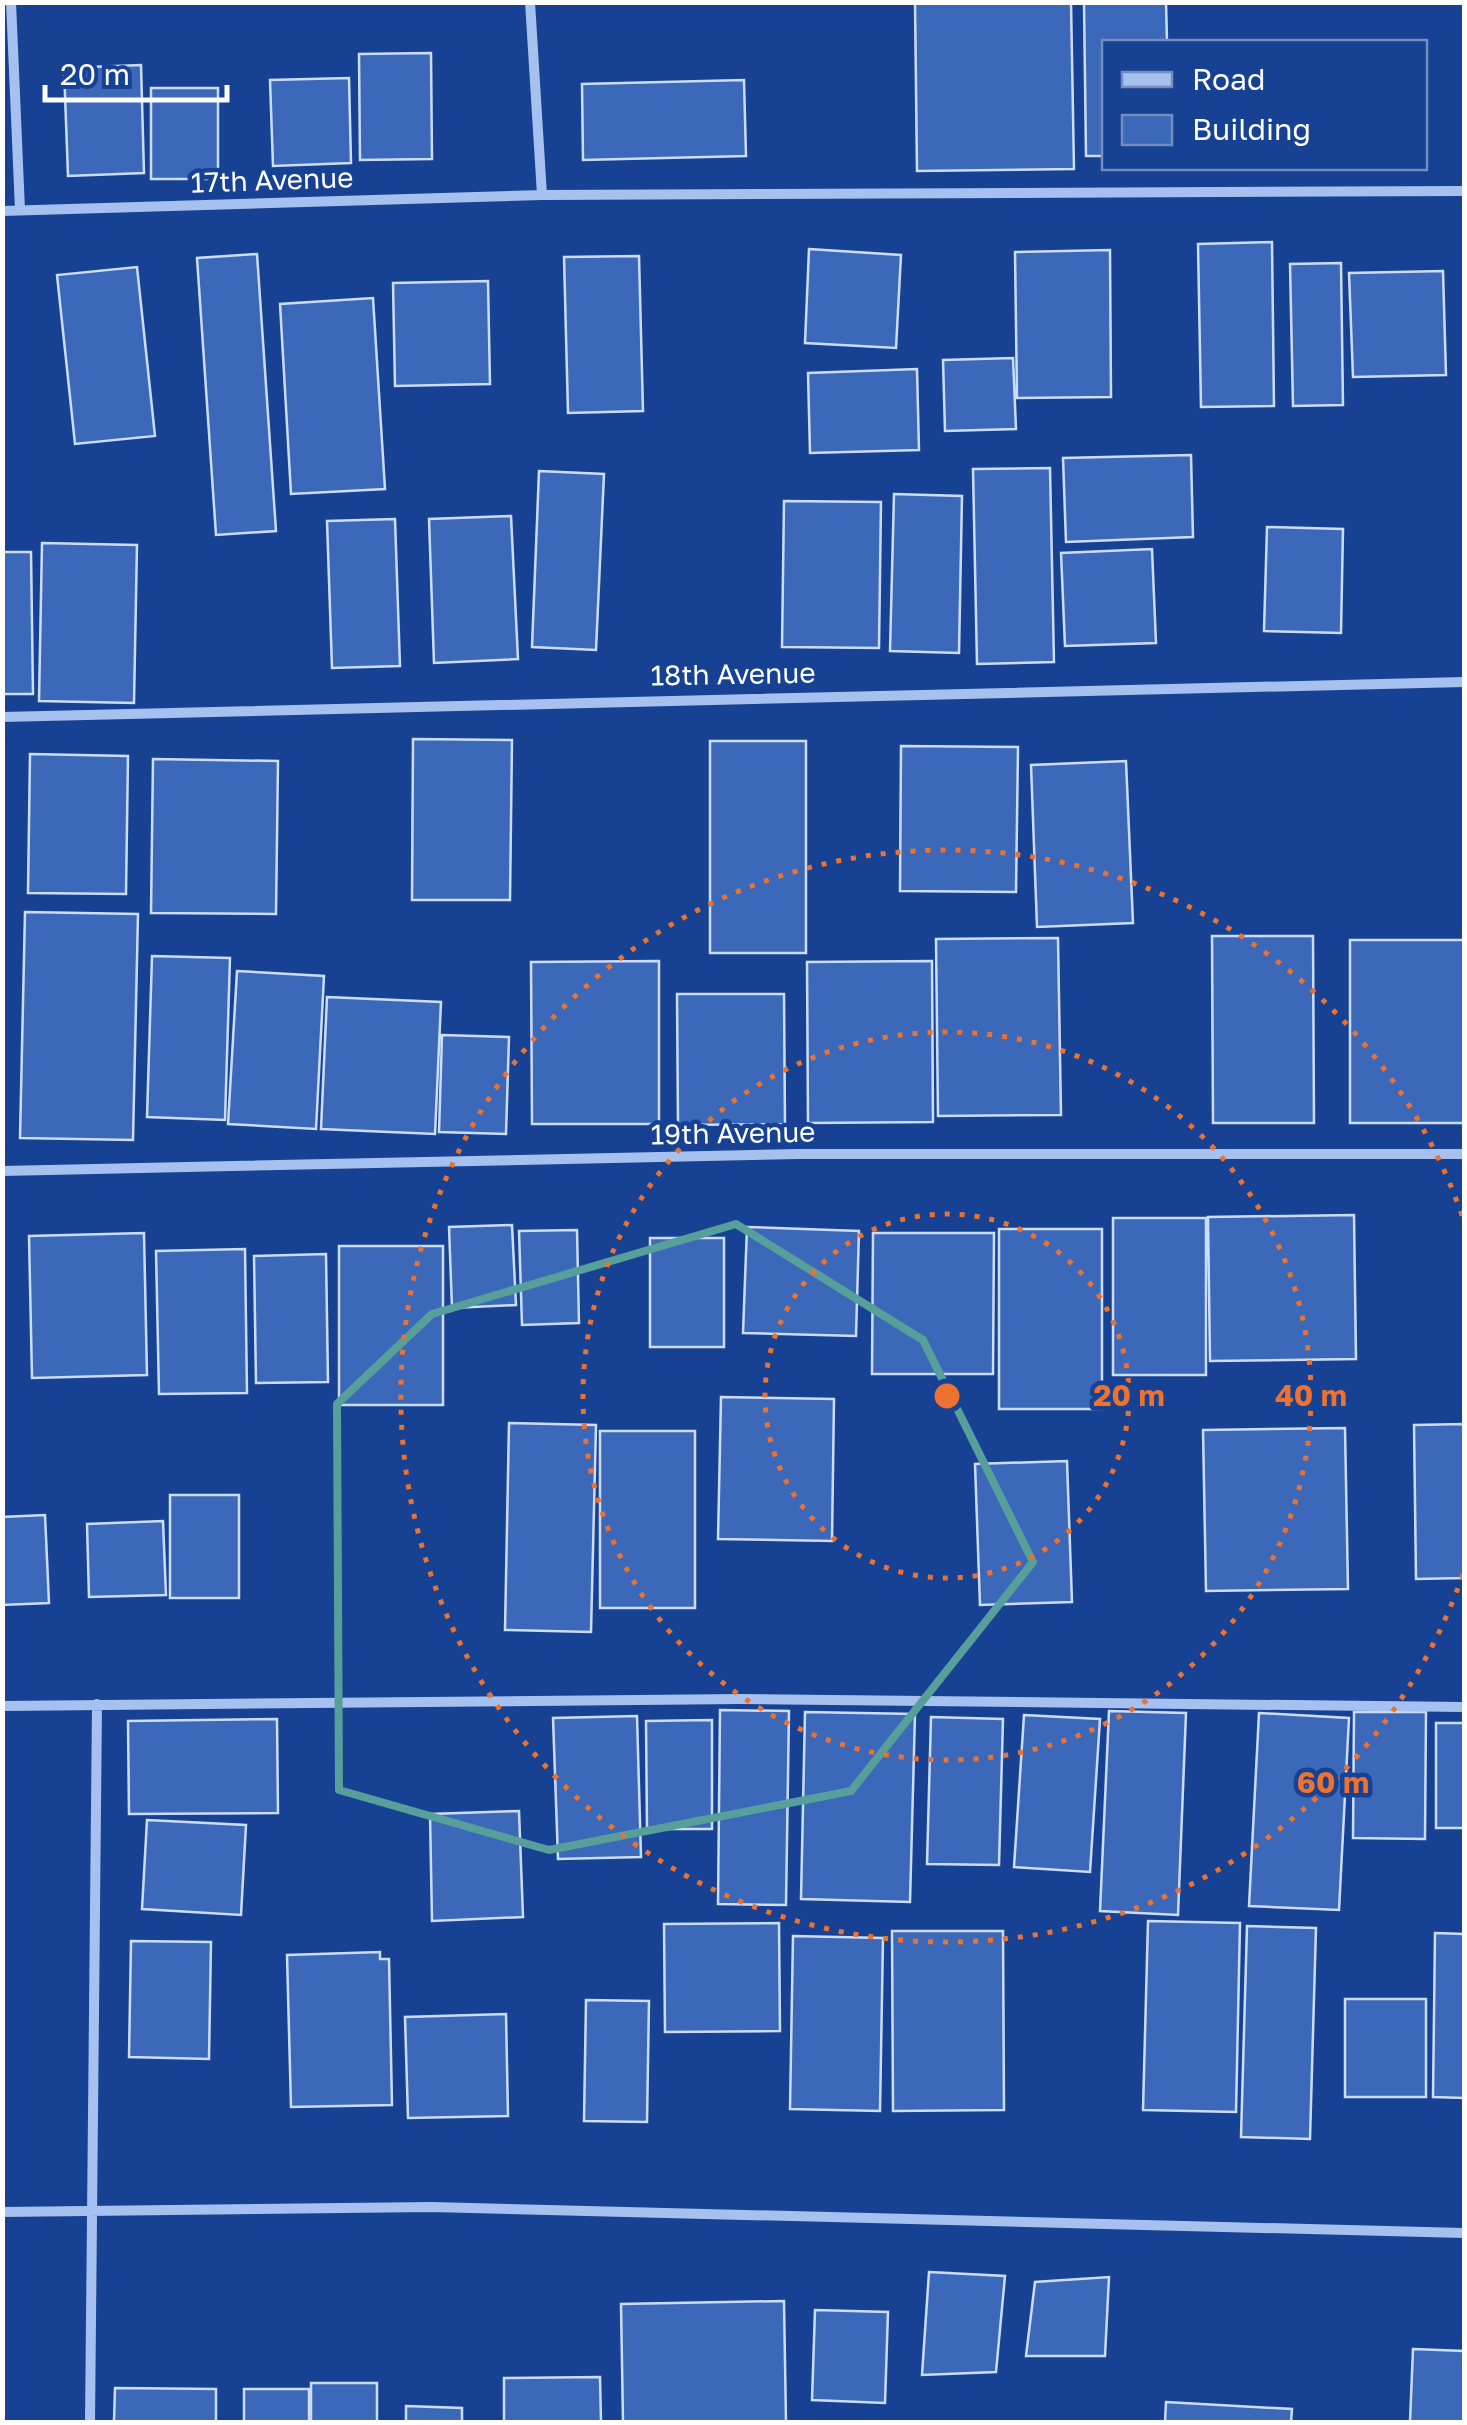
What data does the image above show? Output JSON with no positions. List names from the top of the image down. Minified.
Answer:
{"streets":{"street":["17th Avenue","18th Avenue","19th Avenue"]},"legend":["Road","Building"],"scale_bar":"20 m","rings":["20 m","40 m","60 m"]}
